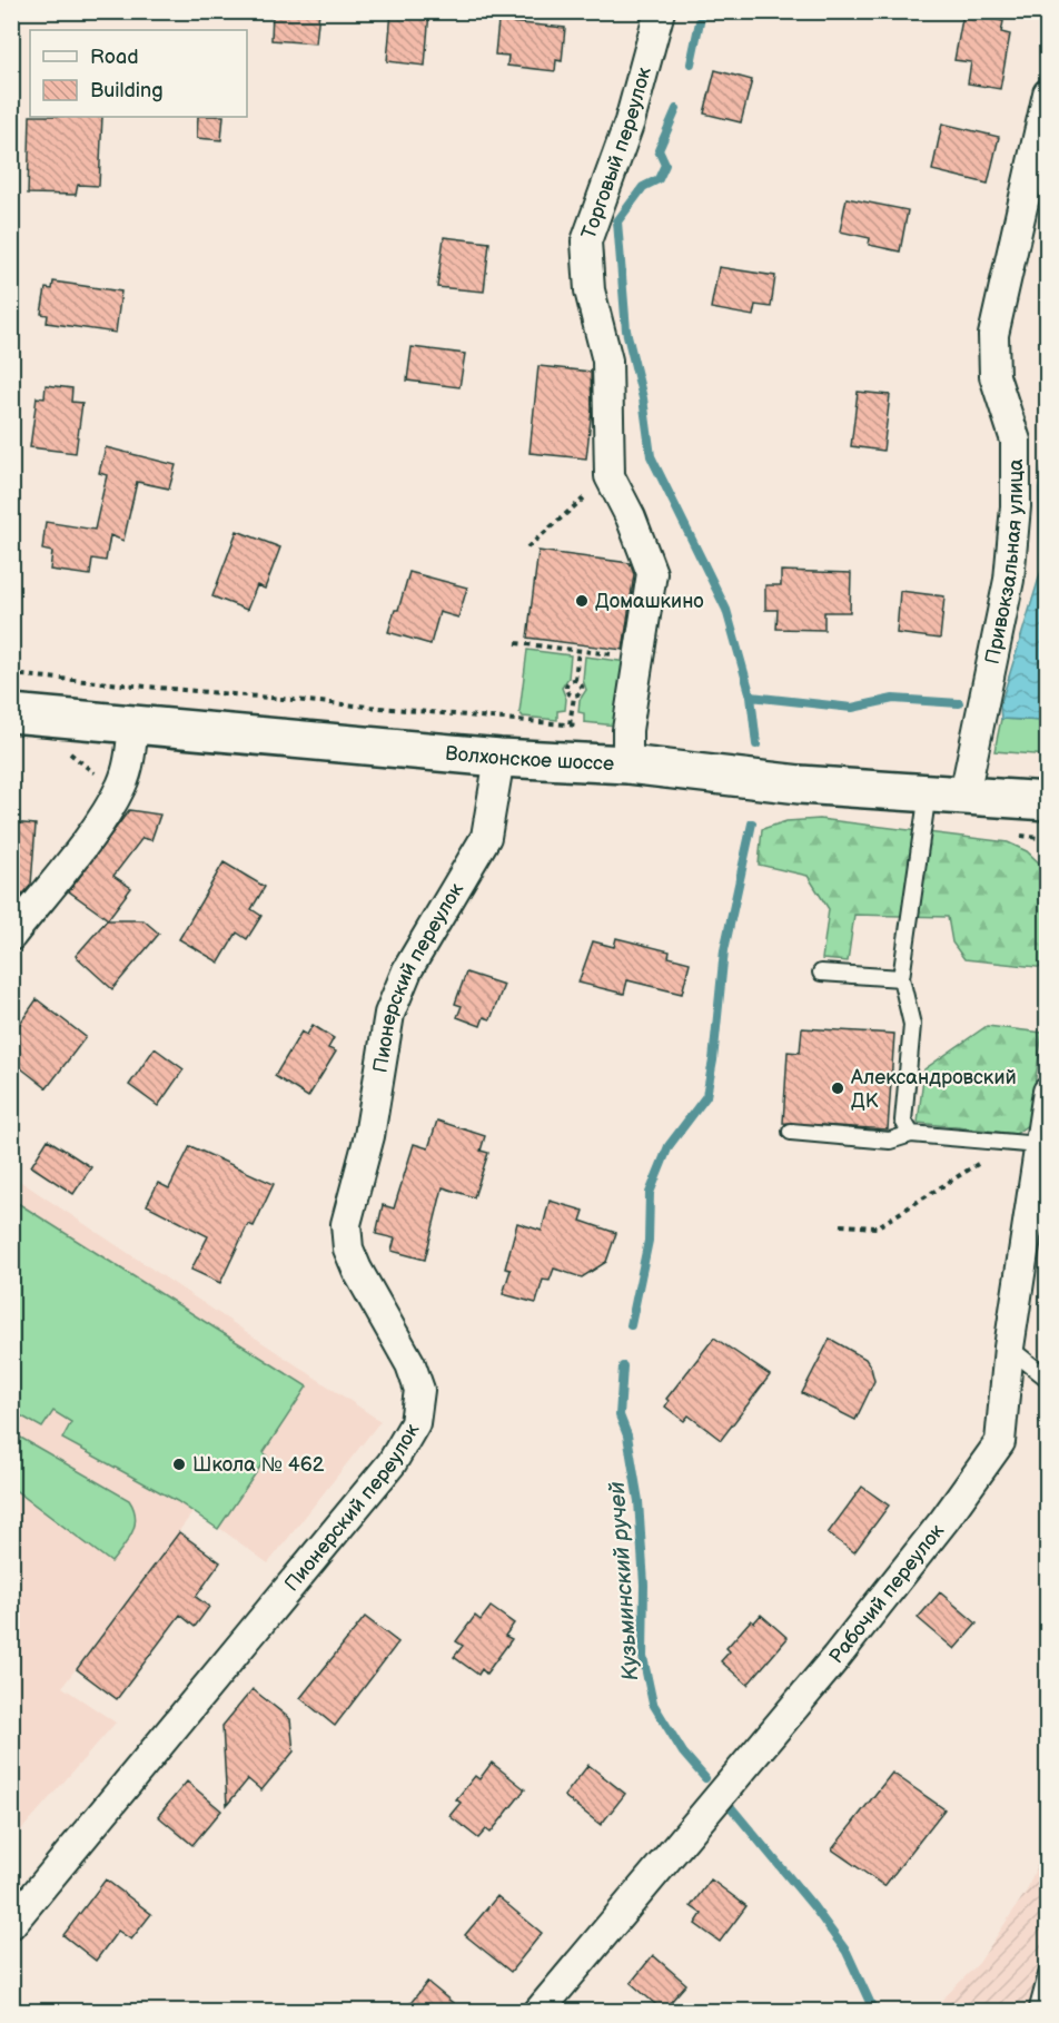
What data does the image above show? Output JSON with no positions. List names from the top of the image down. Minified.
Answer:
{"streets":{"main road":["Волхонское шоссе"],"street":["Торговый переулок","Привокзальная улица","Пионерский переулок","Рабочий переулок"]},"crossings":[["Торговый переулок","Волхонское шоссе"],["Привокзальная улица","Волхонское шоссе"],["Волхонское шоссе","Пионерский переулок"]],"water":["Кузьминский ручей"],"places":["Домашкино","Александровский ДК","Школа № 462"],"legend":["Road","Building"]}
